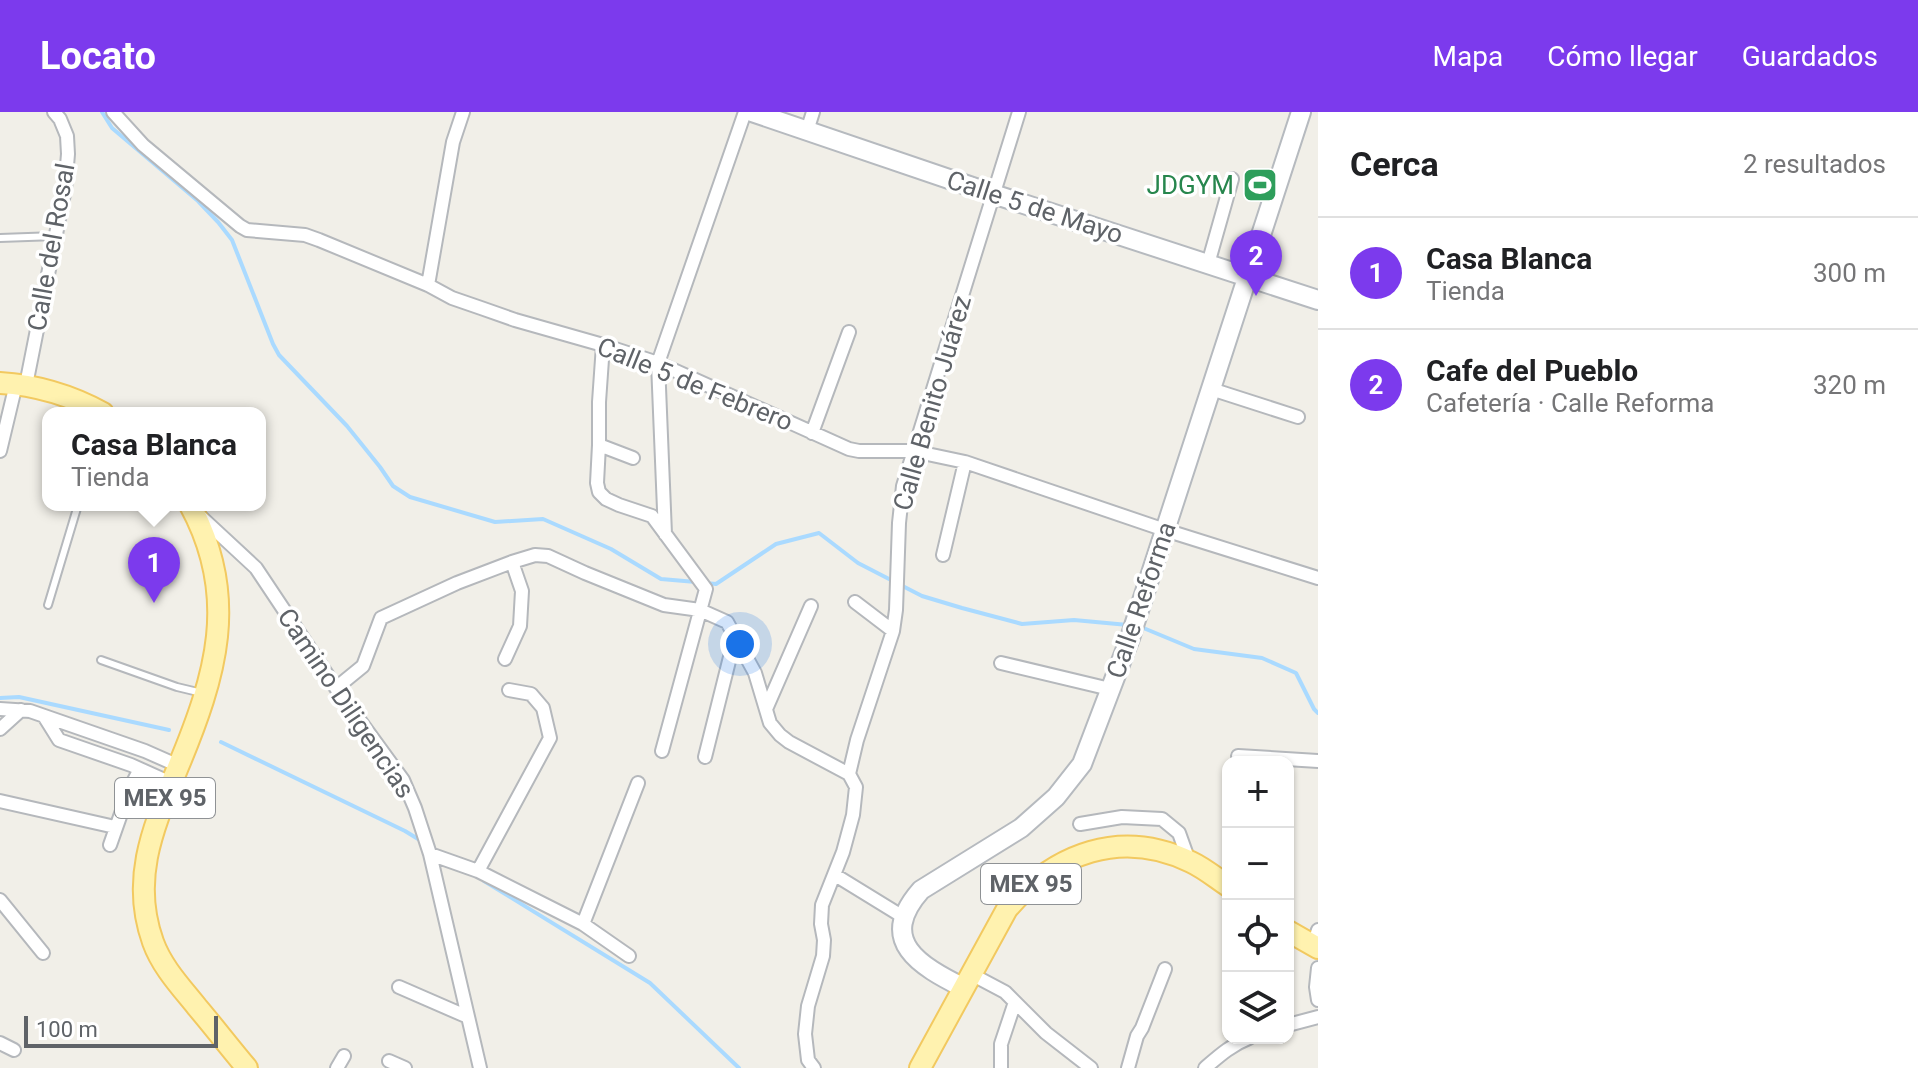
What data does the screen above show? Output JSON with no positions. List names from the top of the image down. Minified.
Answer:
{"streets":{"main road":["MEX 95"],"street":["Calle 5 de Mayo","Calle del Rosal","Calle 5 de Febrero","Calle Benito Juárez","Calle Reforma","Camino Diligencias"]},"crossings":[["Calle 5 de Mayo","Calle Benito Juárez"],["Calle 5 de Mayo","Calle Reforma"],["Calle 5 de Febrero","Calle Benito Juárez"],["Calle 5 de Febrero","Calle Reforma"]],"places":{"sports":["JDGYM"]},"scale_bar":"100 m","page":{"header":"Locato","nav":["Mapa","Cómo llegar","Guardados"],"heading":["Cerca","2 resultados"],"list":[{"mark":"1","name":"Casa Blanca","note":"Tienda","value":"300 m"},{"mark":"2","name":"Cafe del Pueblo","note":"Cafetería · Calle Reforma","value":"320 m"}],"pins":["2","1"],"popup":["Casa Blanca","Tienda"],"map_buttons":["+","−"],"scale":"100 m"}}
